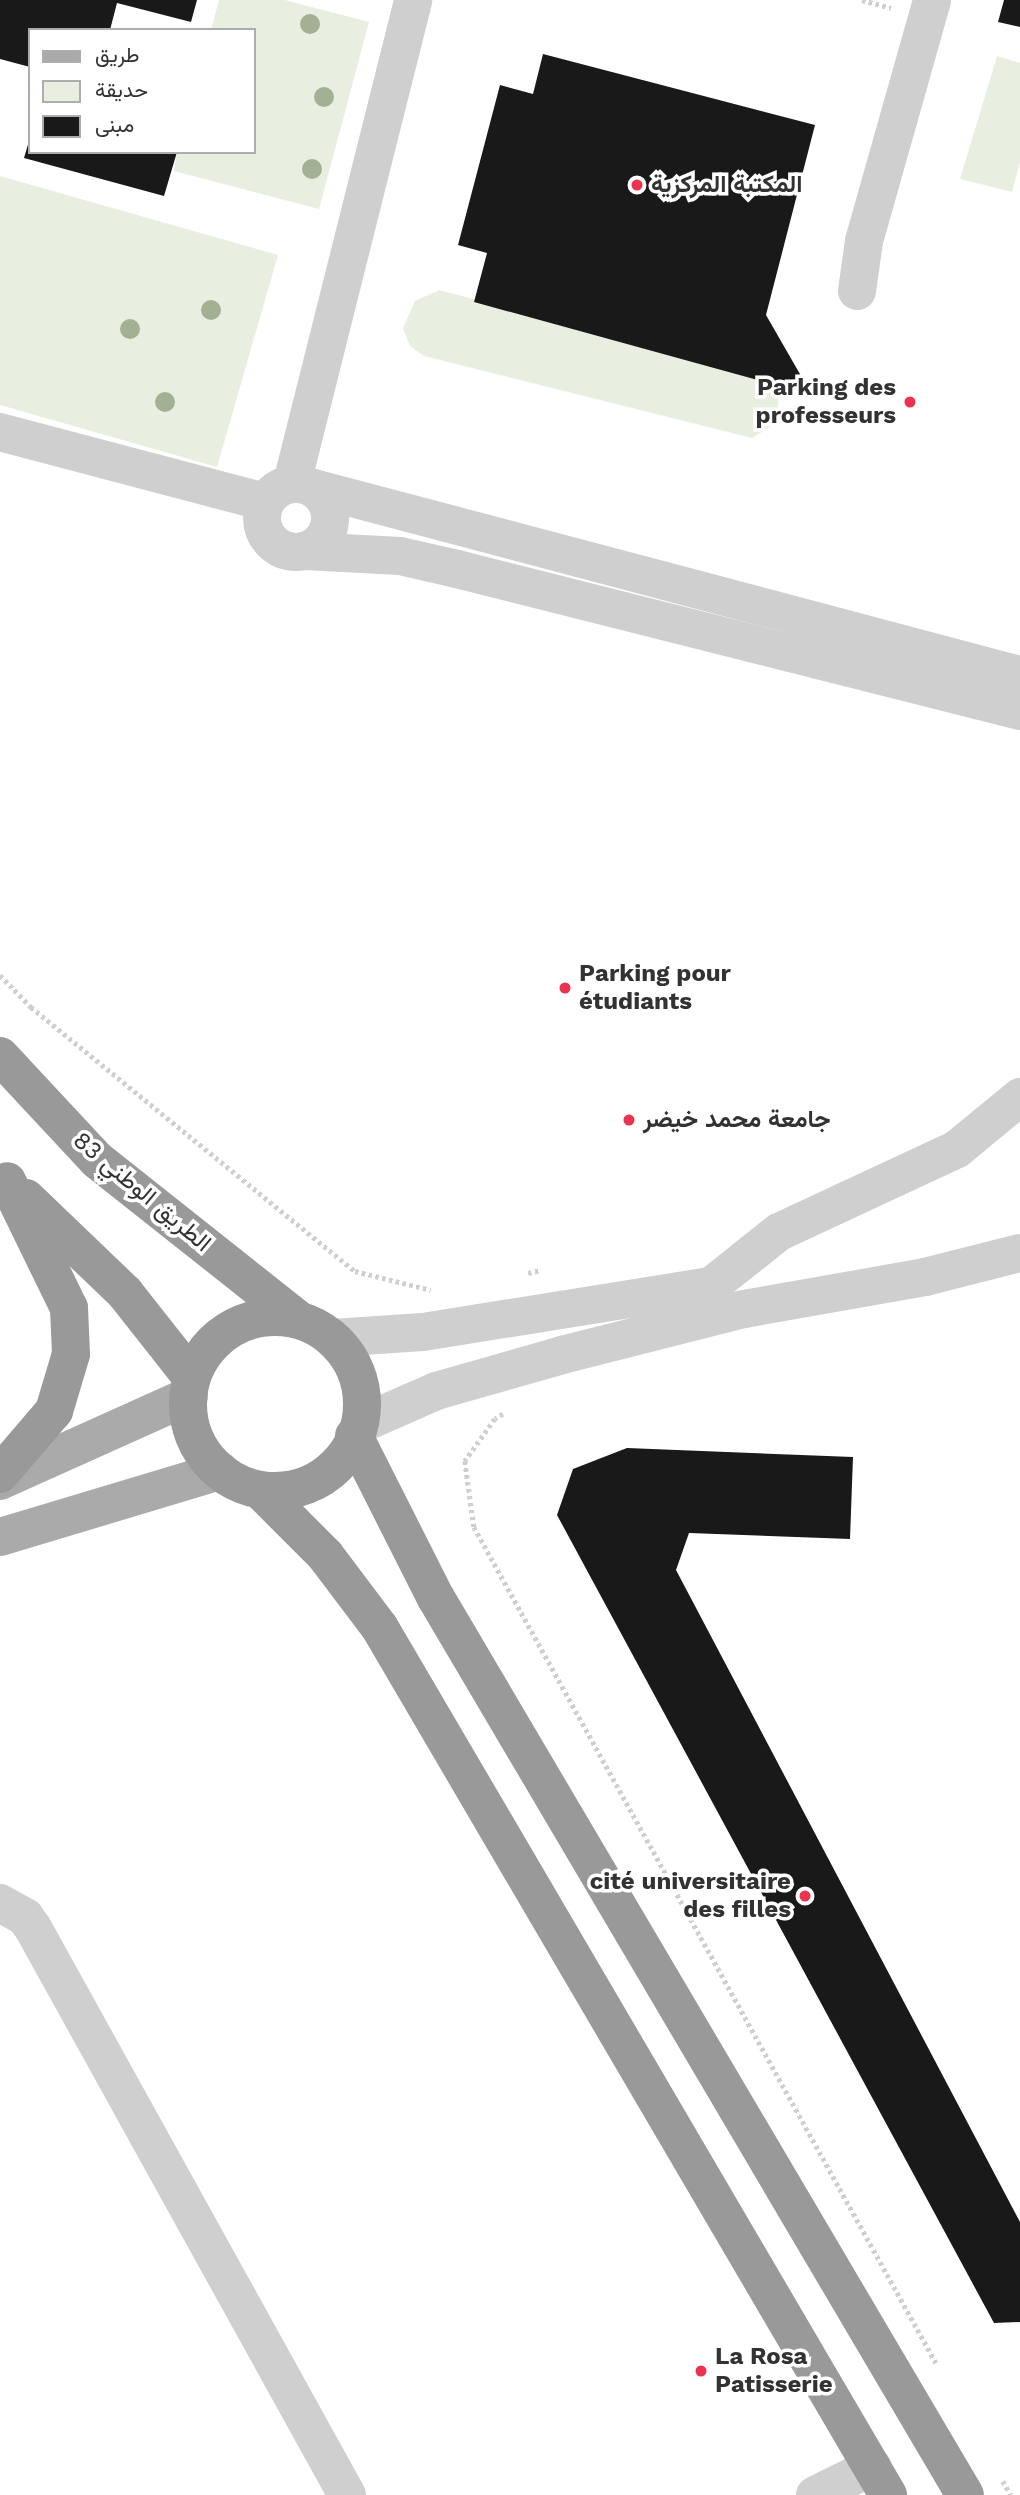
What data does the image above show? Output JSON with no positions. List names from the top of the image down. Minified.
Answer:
{"streets":{"highway":["الطريق الوطني 83"]},"places":["المكتبة المركزية","Parking des professeurs","Parking pour étudiants","جامعة محمد خيضر","cité universitaire des filles","La Rosa Patisserie"],"legend":["طريق","حديقة","مبنى"]}
